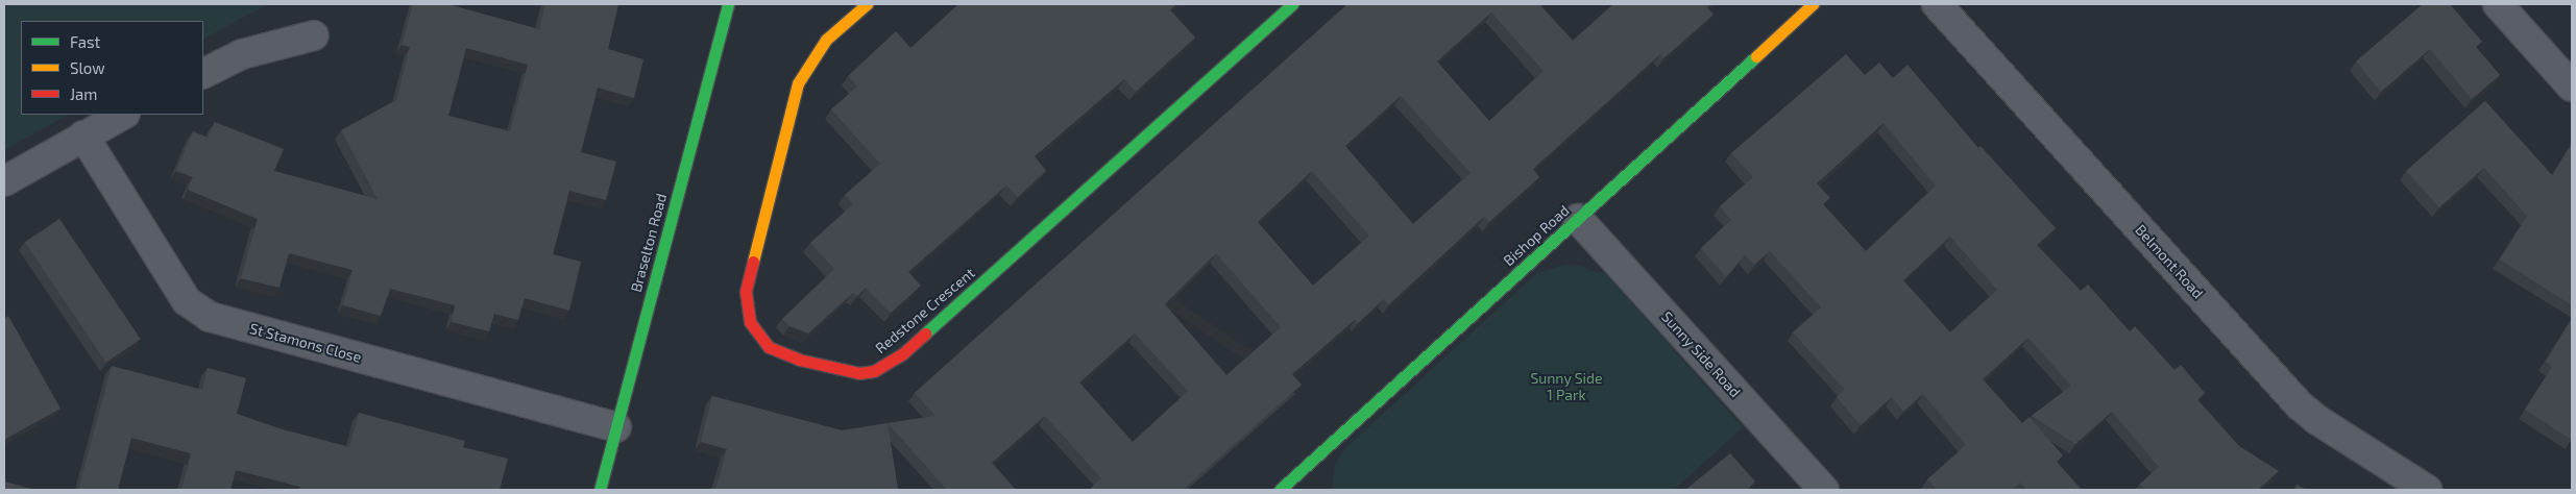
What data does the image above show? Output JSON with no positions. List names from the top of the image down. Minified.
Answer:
{"streets":{"street":["Bishop Road","Braselton Road","Belmont Road","Redstone Crescent","St Stamons Close","Sunny Side Road"]},"crossings":[["Bishop Road","Sunny Side Road"],["Braselton Road","St Stamons Close"]],"parks":["Sunny Side 1 Park"],"legend":["Fast","Slow","Jam"]}
